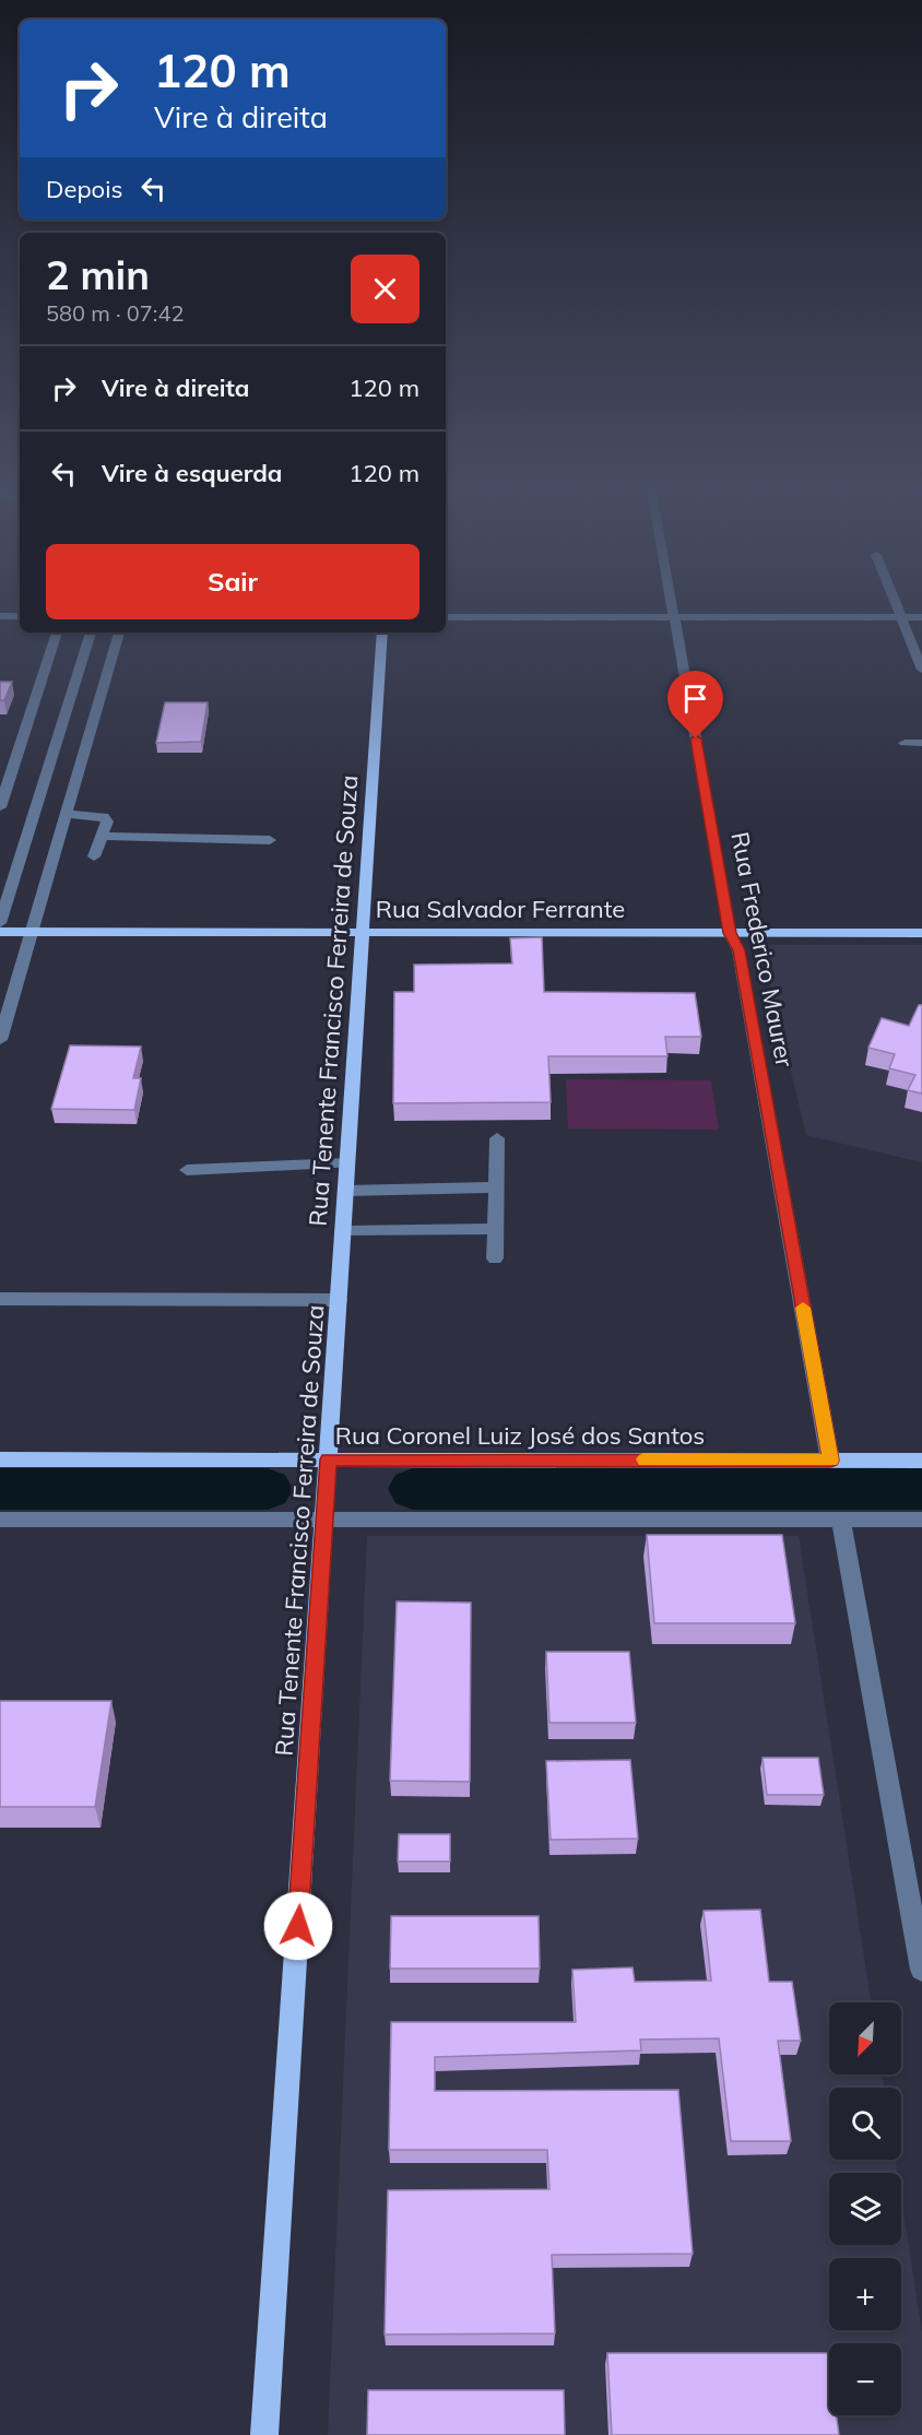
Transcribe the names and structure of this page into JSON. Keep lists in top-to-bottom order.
{
  "streets": {
    "main road": ["Rua Salvador Ferrante", "Rua Tenente Francisco Ferreira de Souza", "Rua Coronel Luiz José dos Santos"],
    "street": ["Rua Frederico Maurer"]
  },
  "crossings": [
    ["Rua Salvador Ferrante", "Rua Frederico Maurer"],
    ["Rua Salvador Ferrante", "Rua Tenente Francisco Ferreira de Souza"],
    ["Rua Frederico Maurer", "Rua Coronel Luiz José dos Santos"],
    ["Rua Tenente Francisco Ferreira de Souza", "Rua Coronel Luiz José dos Santos"]
  ],
  "north": "bottom left",
  "page": {
    "turn": ["120 m", "Vire à direita"],
    "then": "Depois",
    "heading": ["2 min", "580 m · 07:42"],
    "list": [
      {
        "name": "Vire à direita",
        "value": "120 m"
      },
      {
        "name": "Vire à esquerda",
        "value": "120 m"
      }
    ],
    "buttons": "Sair",
    "map_buttons": ["+", "−"]
  }
}
